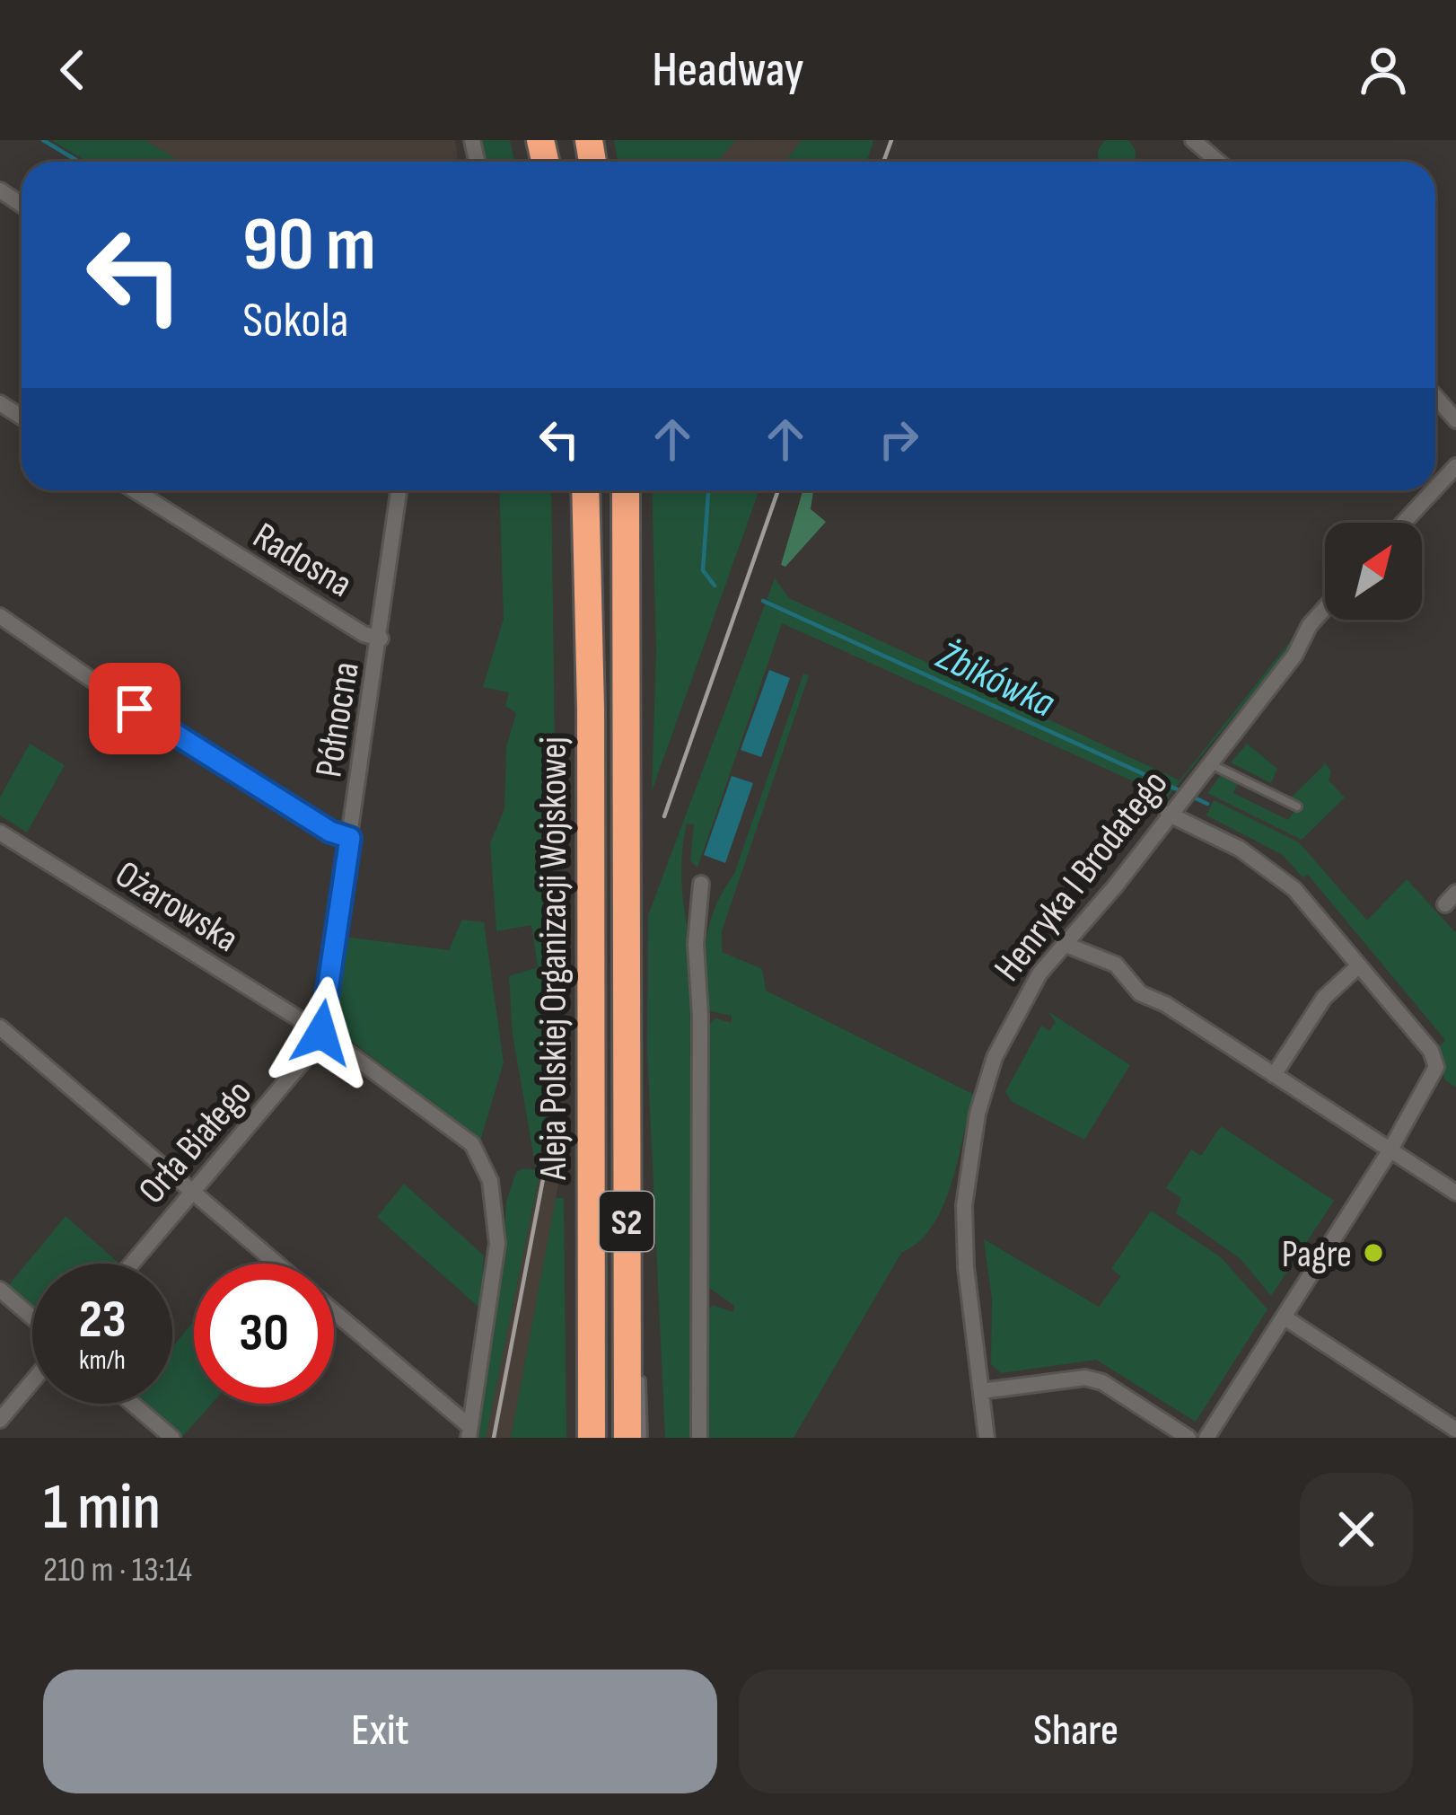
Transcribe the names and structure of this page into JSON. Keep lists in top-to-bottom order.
{
  "streets": {
    "highway": ["Aleja Polskiej Organizacji Wojskowej", "S2"],
    "street": [
      "Radosna",
      "Północna",
      "Henryka I Brodatego",
      "Ożarowska",
      "Orła Białego"
    ]
  },
  "crossings": [
    ["Radosna", "Północna"],
    ["Północna", "Ożarowska"],
    ["Północna", "Orła Białego"],
    ["Ożarowska", "Orła Białego"]
  ],
  "water": ["Żbikówka"],
  "places": ["Pagre"],
  "north": "top right",
  "page": {
    "header": "Headway",
    "turn": ["90 m", "Sokola"],
    "speed": "23 km/h",
    "limit": "30",
    "heading": ["1 min", "210 m · 13:14"],
    "buttons": ["Exit", "Share"]
  }
}
